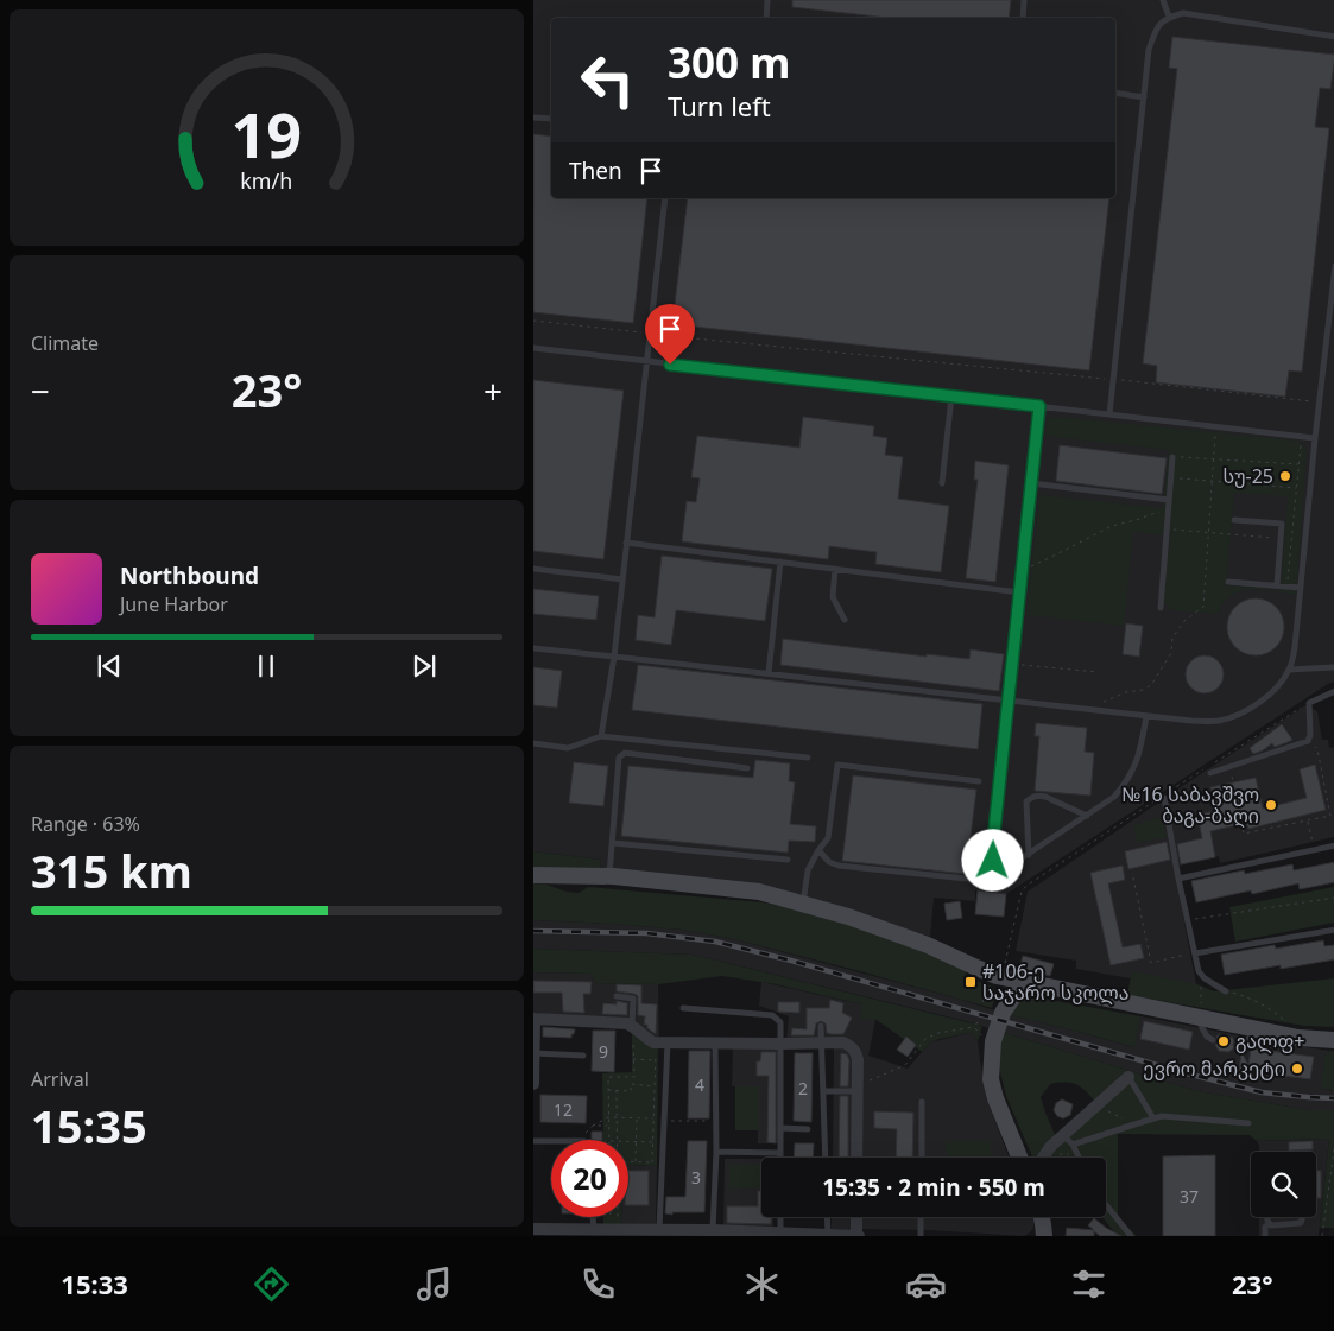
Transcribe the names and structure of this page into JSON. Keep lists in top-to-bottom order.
{
  "places": {
    "other": [
      "სუ-25",
      "№16 საბავშვო ბაგა-ბაღი",
      "გალფ+",
      "ევრო მარკეტი"
    ],
    "transit": ["#106-ე საჯარო სკოლა"]
  },
  "house_numbers": [
    "9",
    "4",
    "2",
    "12",
    "3",
    "37"
  ],
  "page": {
    "turn": ["300 m", "Turn left"],
    "then": "Then",
    "tile": [
      "Climate",
      ["Range · 63%", "315 km"],
      ["Arrival", "15:35"]
    ],
    "heat": ["−", "23°", "+"],
    "song": ["Northbound", "June Harbor"],
    "limit": "20",
    "trip": "15:35 · 2 min · 550 m",
    "tabs": ["15:33", "23°"],
    "gauge": ["19", "km/h"]
  }
}
